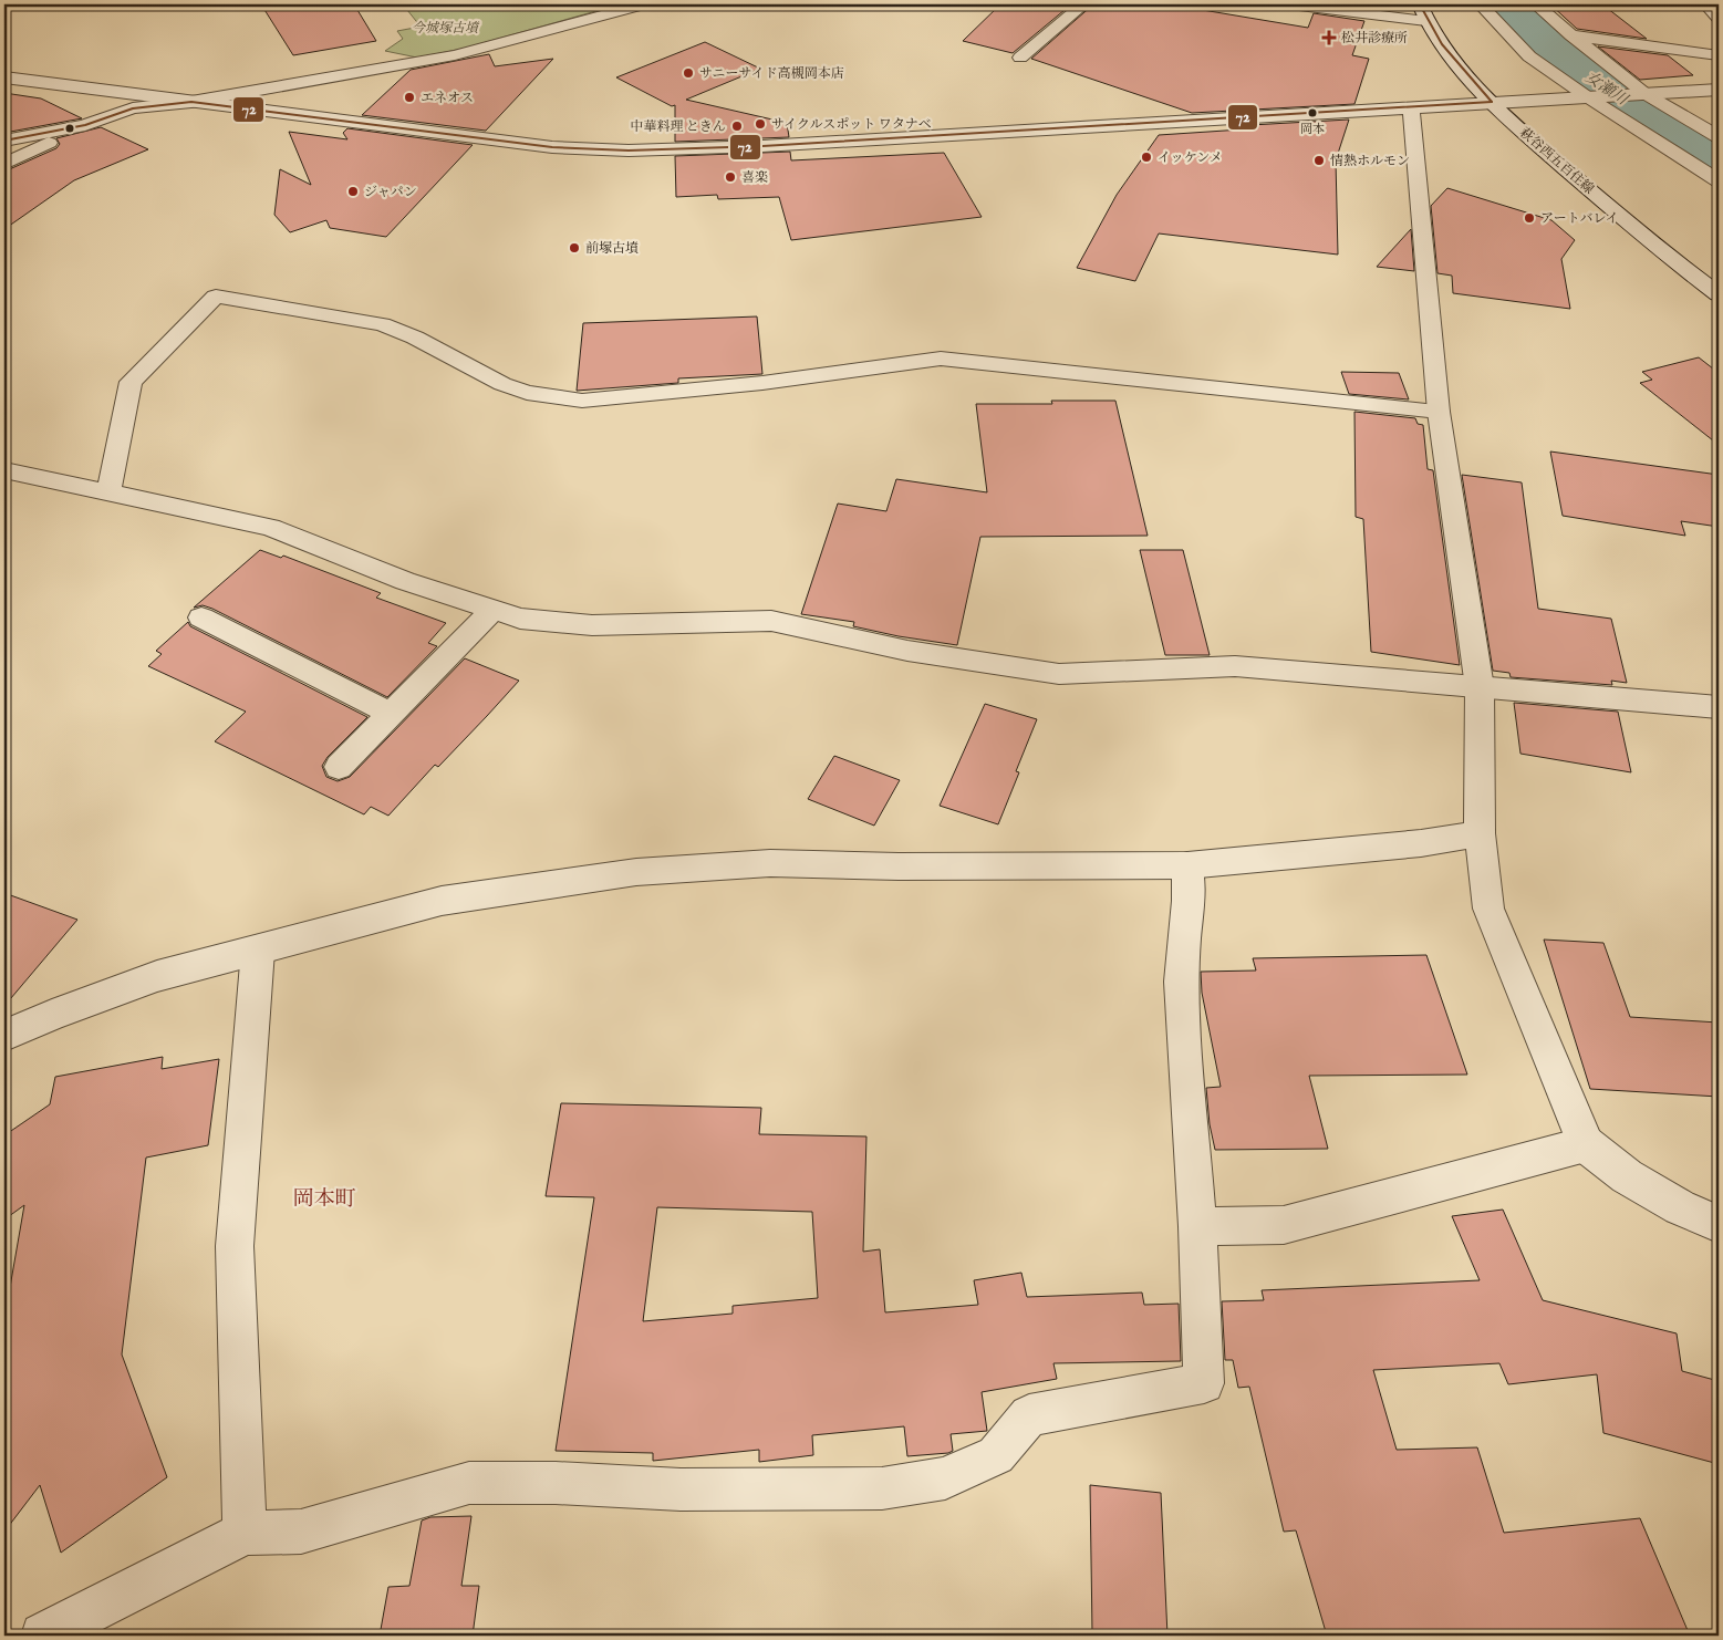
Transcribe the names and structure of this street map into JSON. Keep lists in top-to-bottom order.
{
  "streets": {
    "street": ["萩谷西五百住線"]
  },
  "districts": ["岡本町"],
  "water": ["女瀬川"],
  "parks": ["今城塚古墳"],
  "places": {
    "health": ["松井診療所"],
    "other": [
      "サニーサイド高槻岡本店",
      "エネオス",
      "岡本",
      "サイクルスポット ワタナベ",
      "中華料理 ときん",
      "イッケンメ",
      "情熱ホルモン",
      "喜楽",
      "ジャパン",
      "アートバレイ",
      "前塚古墳"
    ]
  },
  "lines": ["transit line 72"]
}
